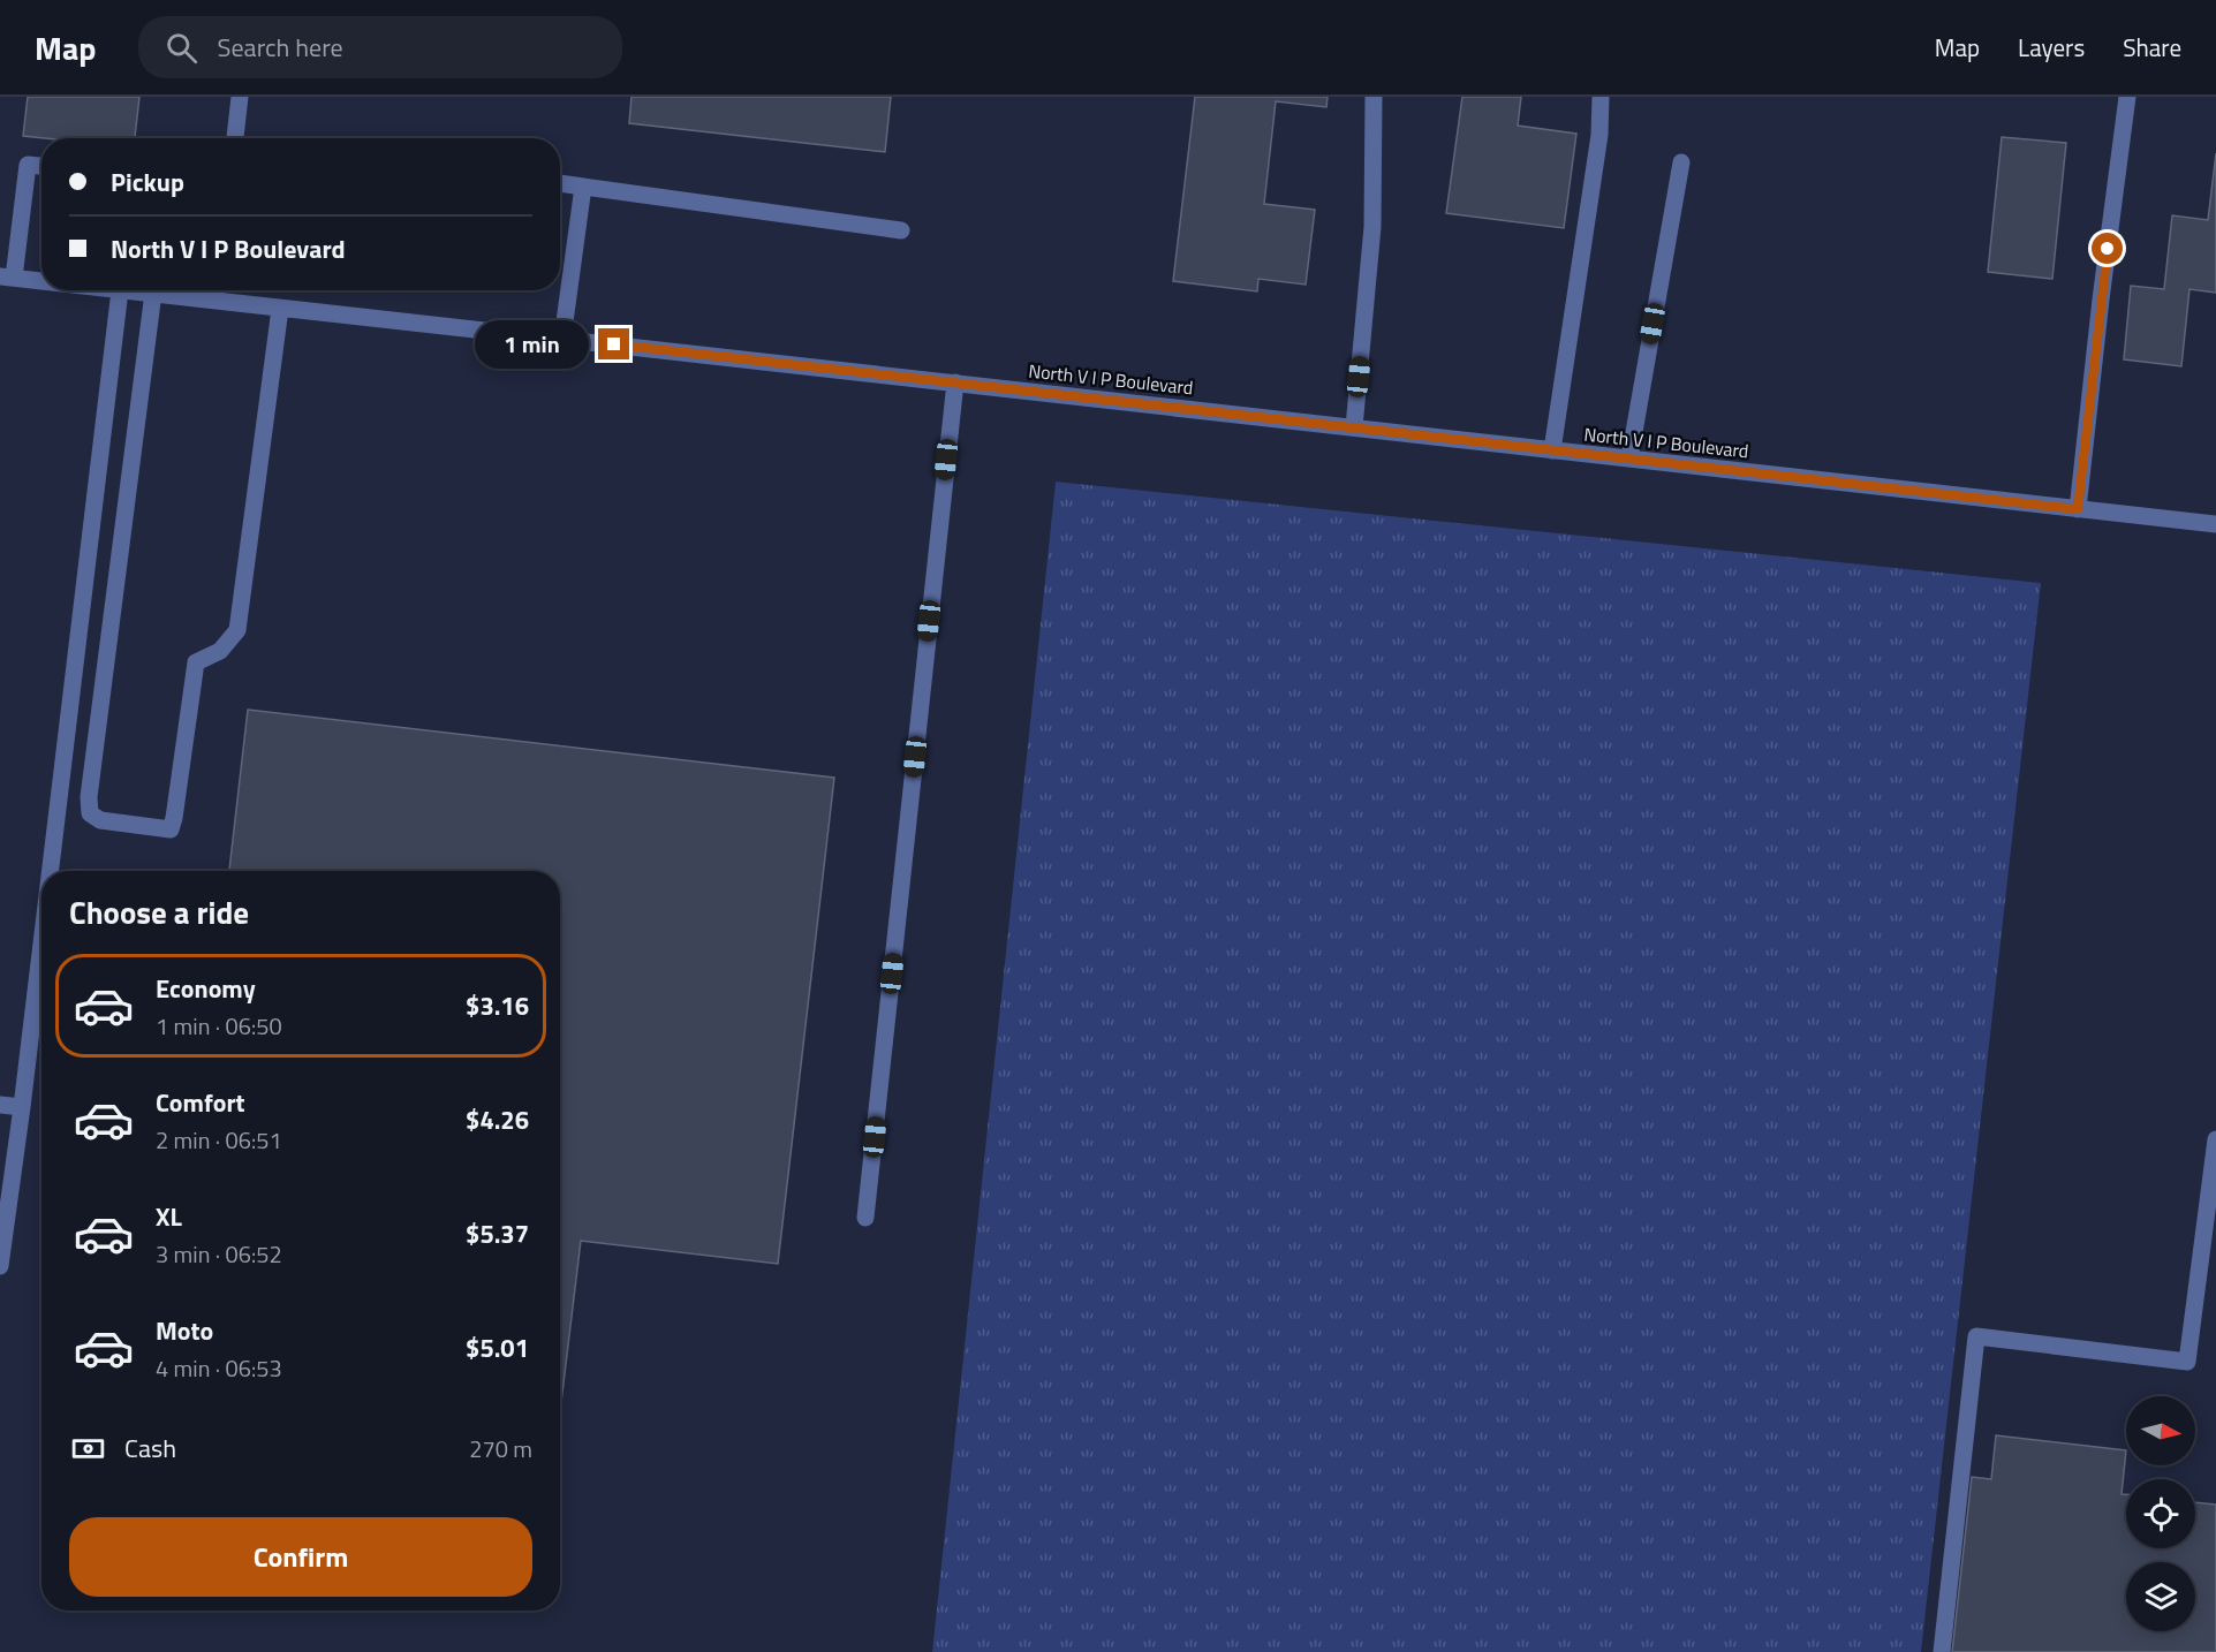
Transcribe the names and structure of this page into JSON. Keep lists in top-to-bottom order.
{
  "streets": {
    "street": ["North V I P Boulevard"]
  },
  "north": "right",
  "page": {
    "header": "Map",
    "search": "Search here",
    "nav": ["Map", "Layers", "Share"],
    "banner": ["Pickup", "North V I P Boulevard"],
    "bubble": "1 min",
    "heading": "Choose a ride",
    "list": [
      {
        "name": "Economy",
        "note": "1 min · 06:50",
        "value": "$3.16"
      },
      {
        "name": "Comfort",
        "note": "2 min · 06:51",
        "value": "$4.26"
      },
      {
        "name": "XL",
        "note": "3 min · 06:52",
        "value": "$5.37"
      },
      {
        "name": "Moto",
        "note": "4 min · 06:53",
        "value": "$5.01"
      }
    ],
    "pay": ["Cash", "270 m"],
    "buttons": "Confirm"
  }
}
